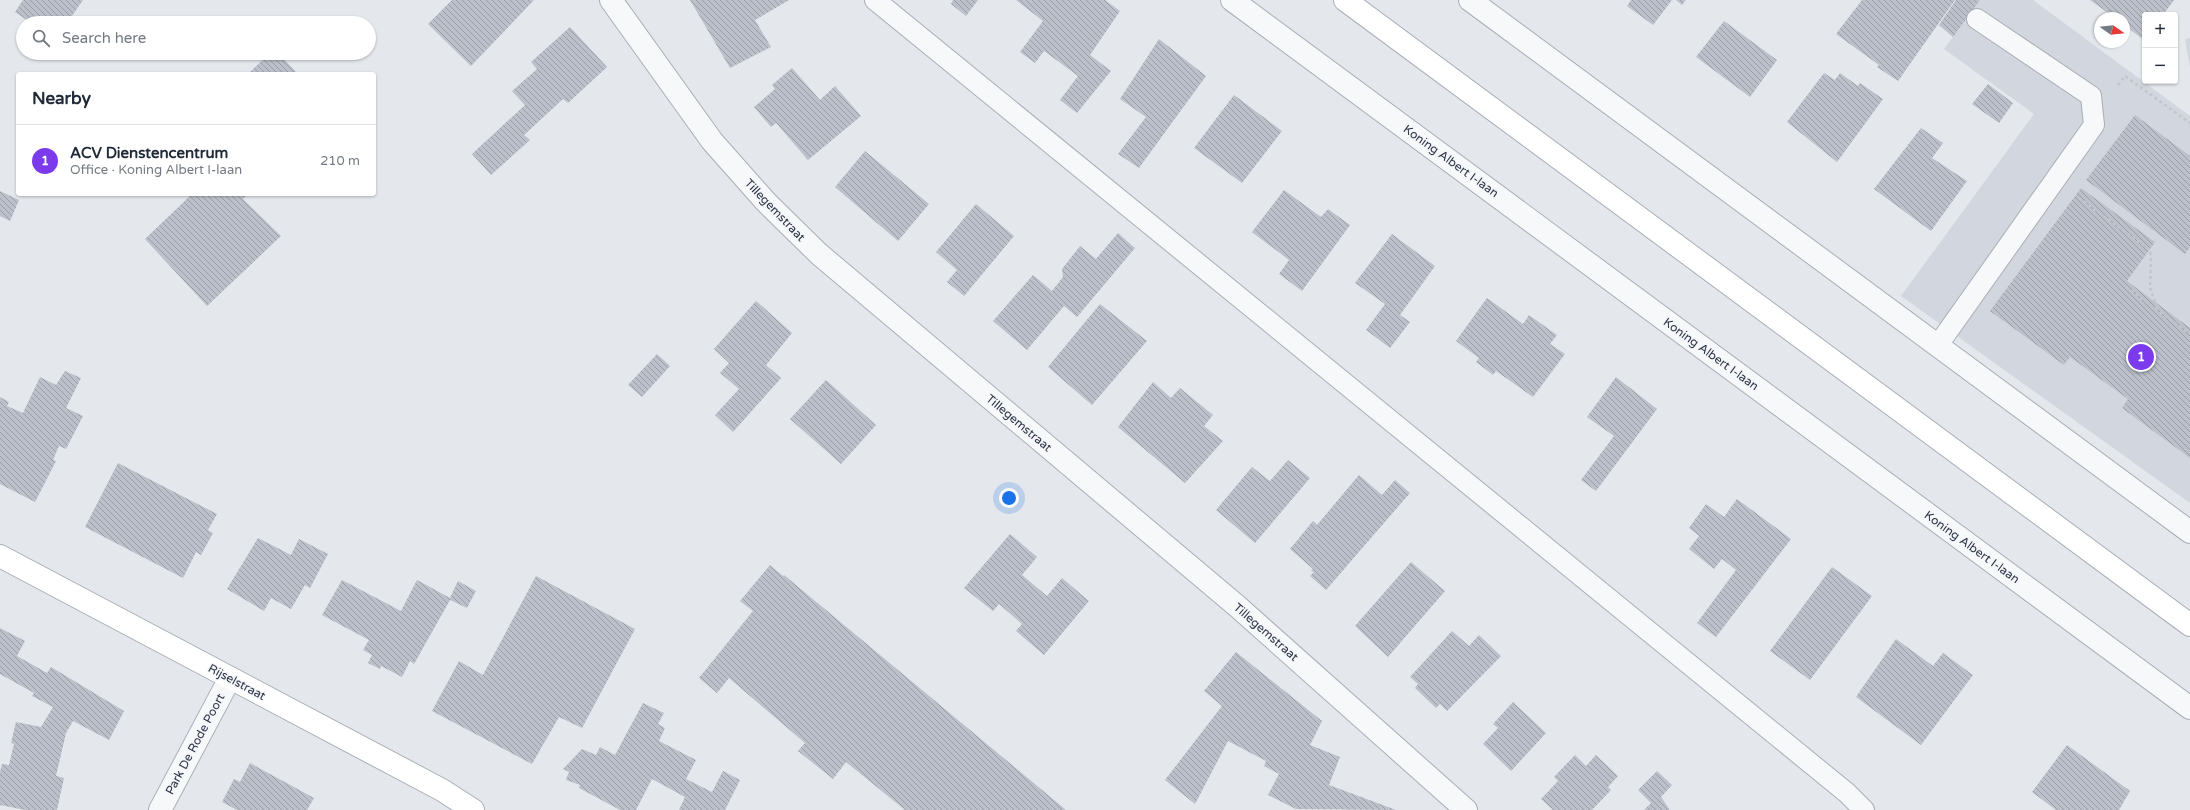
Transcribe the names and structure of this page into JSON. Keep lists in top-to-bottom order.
{
  "streets": {
    "main road": ["Rijselstraat"],
    "street": ["Koning Albert I-laan", "Tillegemstraat", "Park De Rode Poort"]
  },
  "crossings": [
    ["Rijselstraat", "Park De Rode Poort"]
  ],
  "north": "right",
  "page": {
    "map_buttons": ["+", "−"],
    "search": "Search here",
    "heading": "Nearby",
    "list": [
      {
        "mark": "1",
        "name": "ACV Dienstencentrum",
        "note": "Office · Koning Albert I-laan",
        "value": "210 m"
      }
    ],
    "pins": "1"
  }
}
